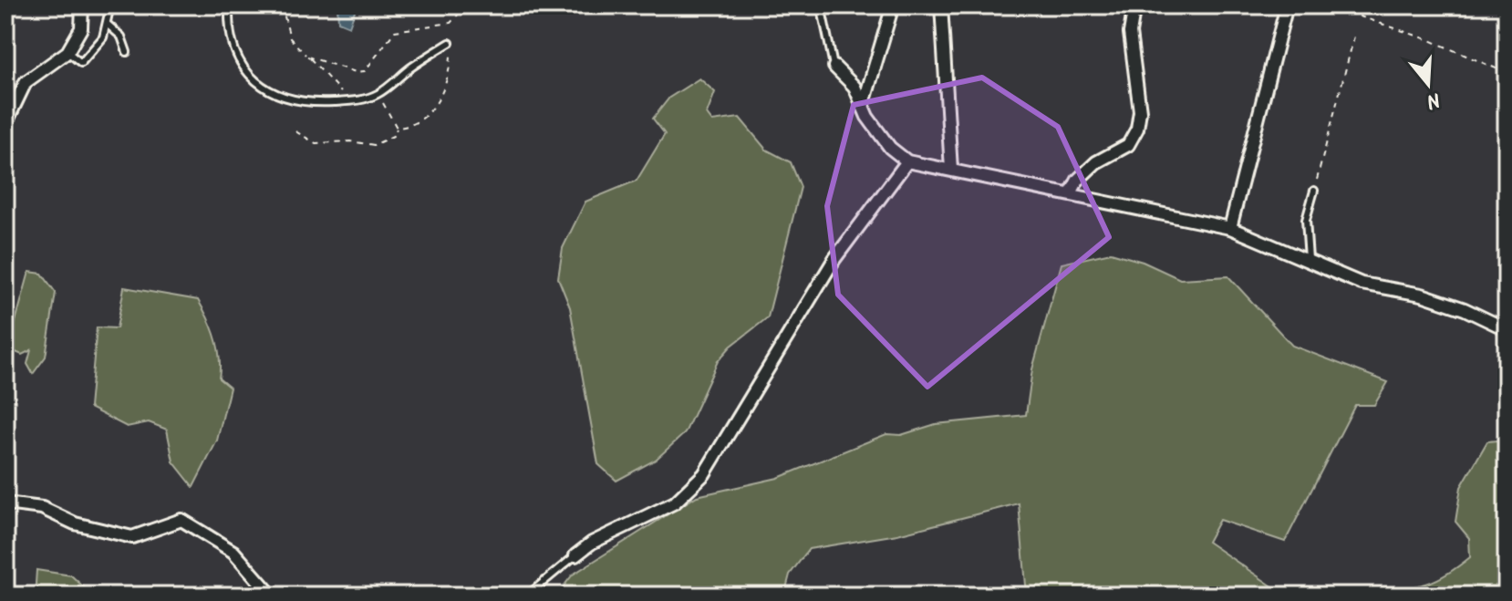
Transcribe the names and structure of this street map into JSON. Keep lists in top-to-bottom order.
{
  "north": "bottom"
}
